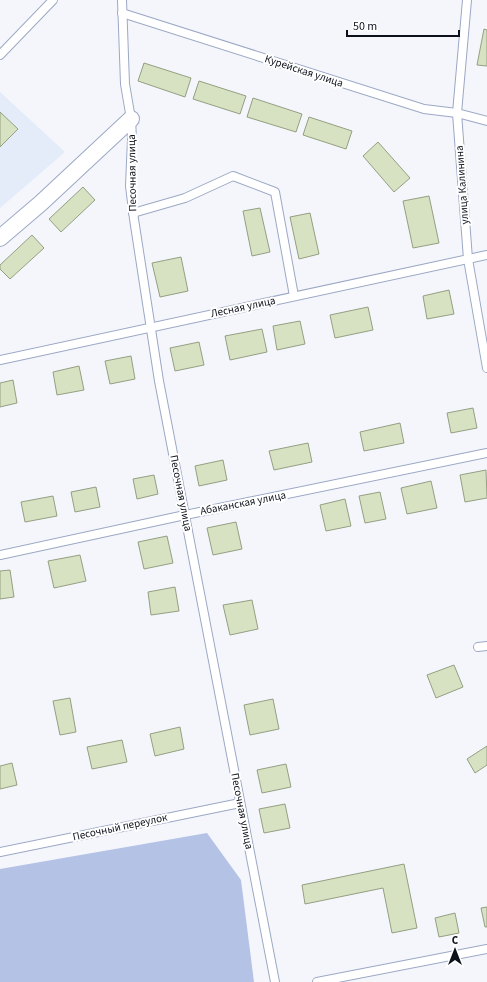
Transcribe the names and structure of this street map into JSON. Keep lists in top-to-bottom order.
{
  "streets": {
    "lane": [
      "Курейская улица",
      "Песочная улица",
      "улица Калинина",
      "Лесная улица",
      "Абаканская улица",
      "Песочный переулок"
    ]
  },
  "crossings": [
    ["Курейская улица", "Песочная улица"],
    ["Курейская улица", "улица Калинина"],
    ["Песочная улица", "Лесная улица"],
    ["Песочная улица", "Абаканская улица"],
    ["Песочная улица", "Песочный переулок"],
    ["улица Калинина", "Лесная улица"]
  ],
  "scale_bar": "50 m",
  "north": "top"
}
